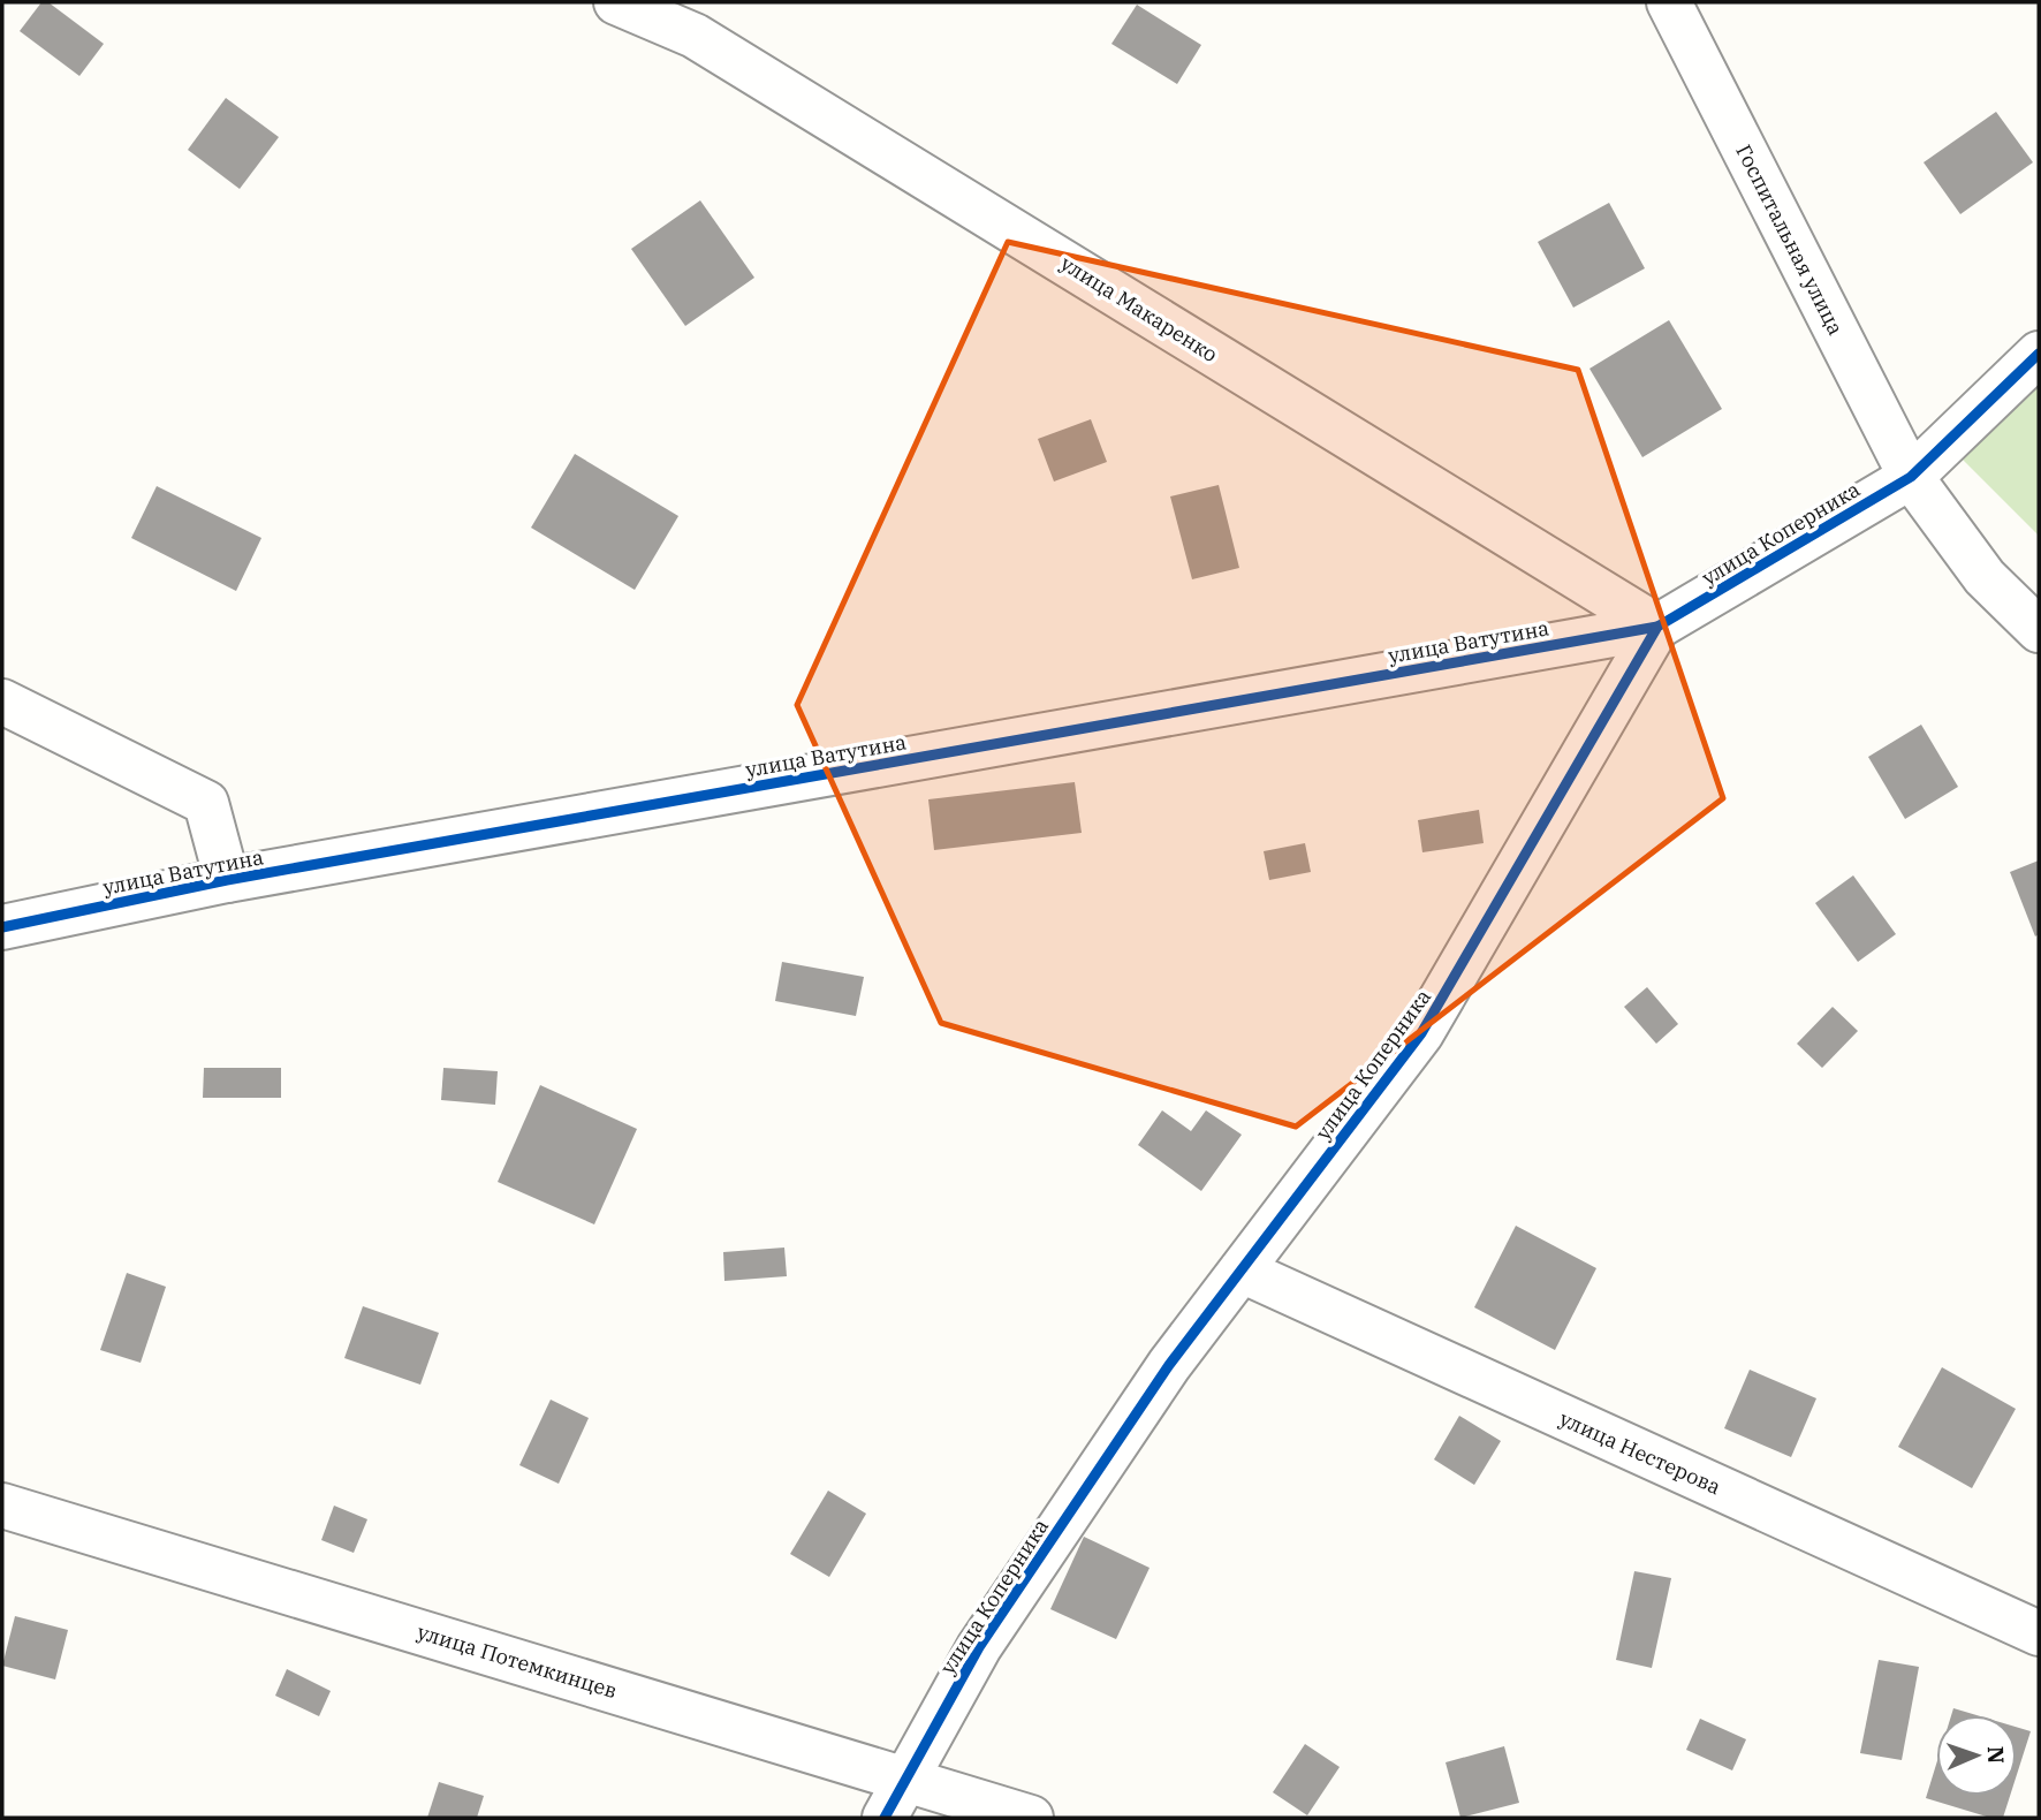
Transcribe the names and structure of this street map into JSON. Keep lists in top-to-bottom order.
{
  "streets": {
    "street": [
      "Госпитальная улица",
      "улица Макаренко",
      "улица Коперника",
      "улица Ватутина",
      "улица Нестерова",
      "улица Потемкинцев"
    ]
  },
  "crossings": [
    ["Госпитальная улица", "улица Коперника"],
    ["улица Макаренко", "улица Коперника"],
    ["улица Макаренко", "улица Ватутина"],
    ["улица Коперника", "улица Ватутина"],
    ["улица Коперника", "улица Нестерова"],
    ["улица Коперника", "улица Потемкинцев"]
  ],
  "north": "right"
}
